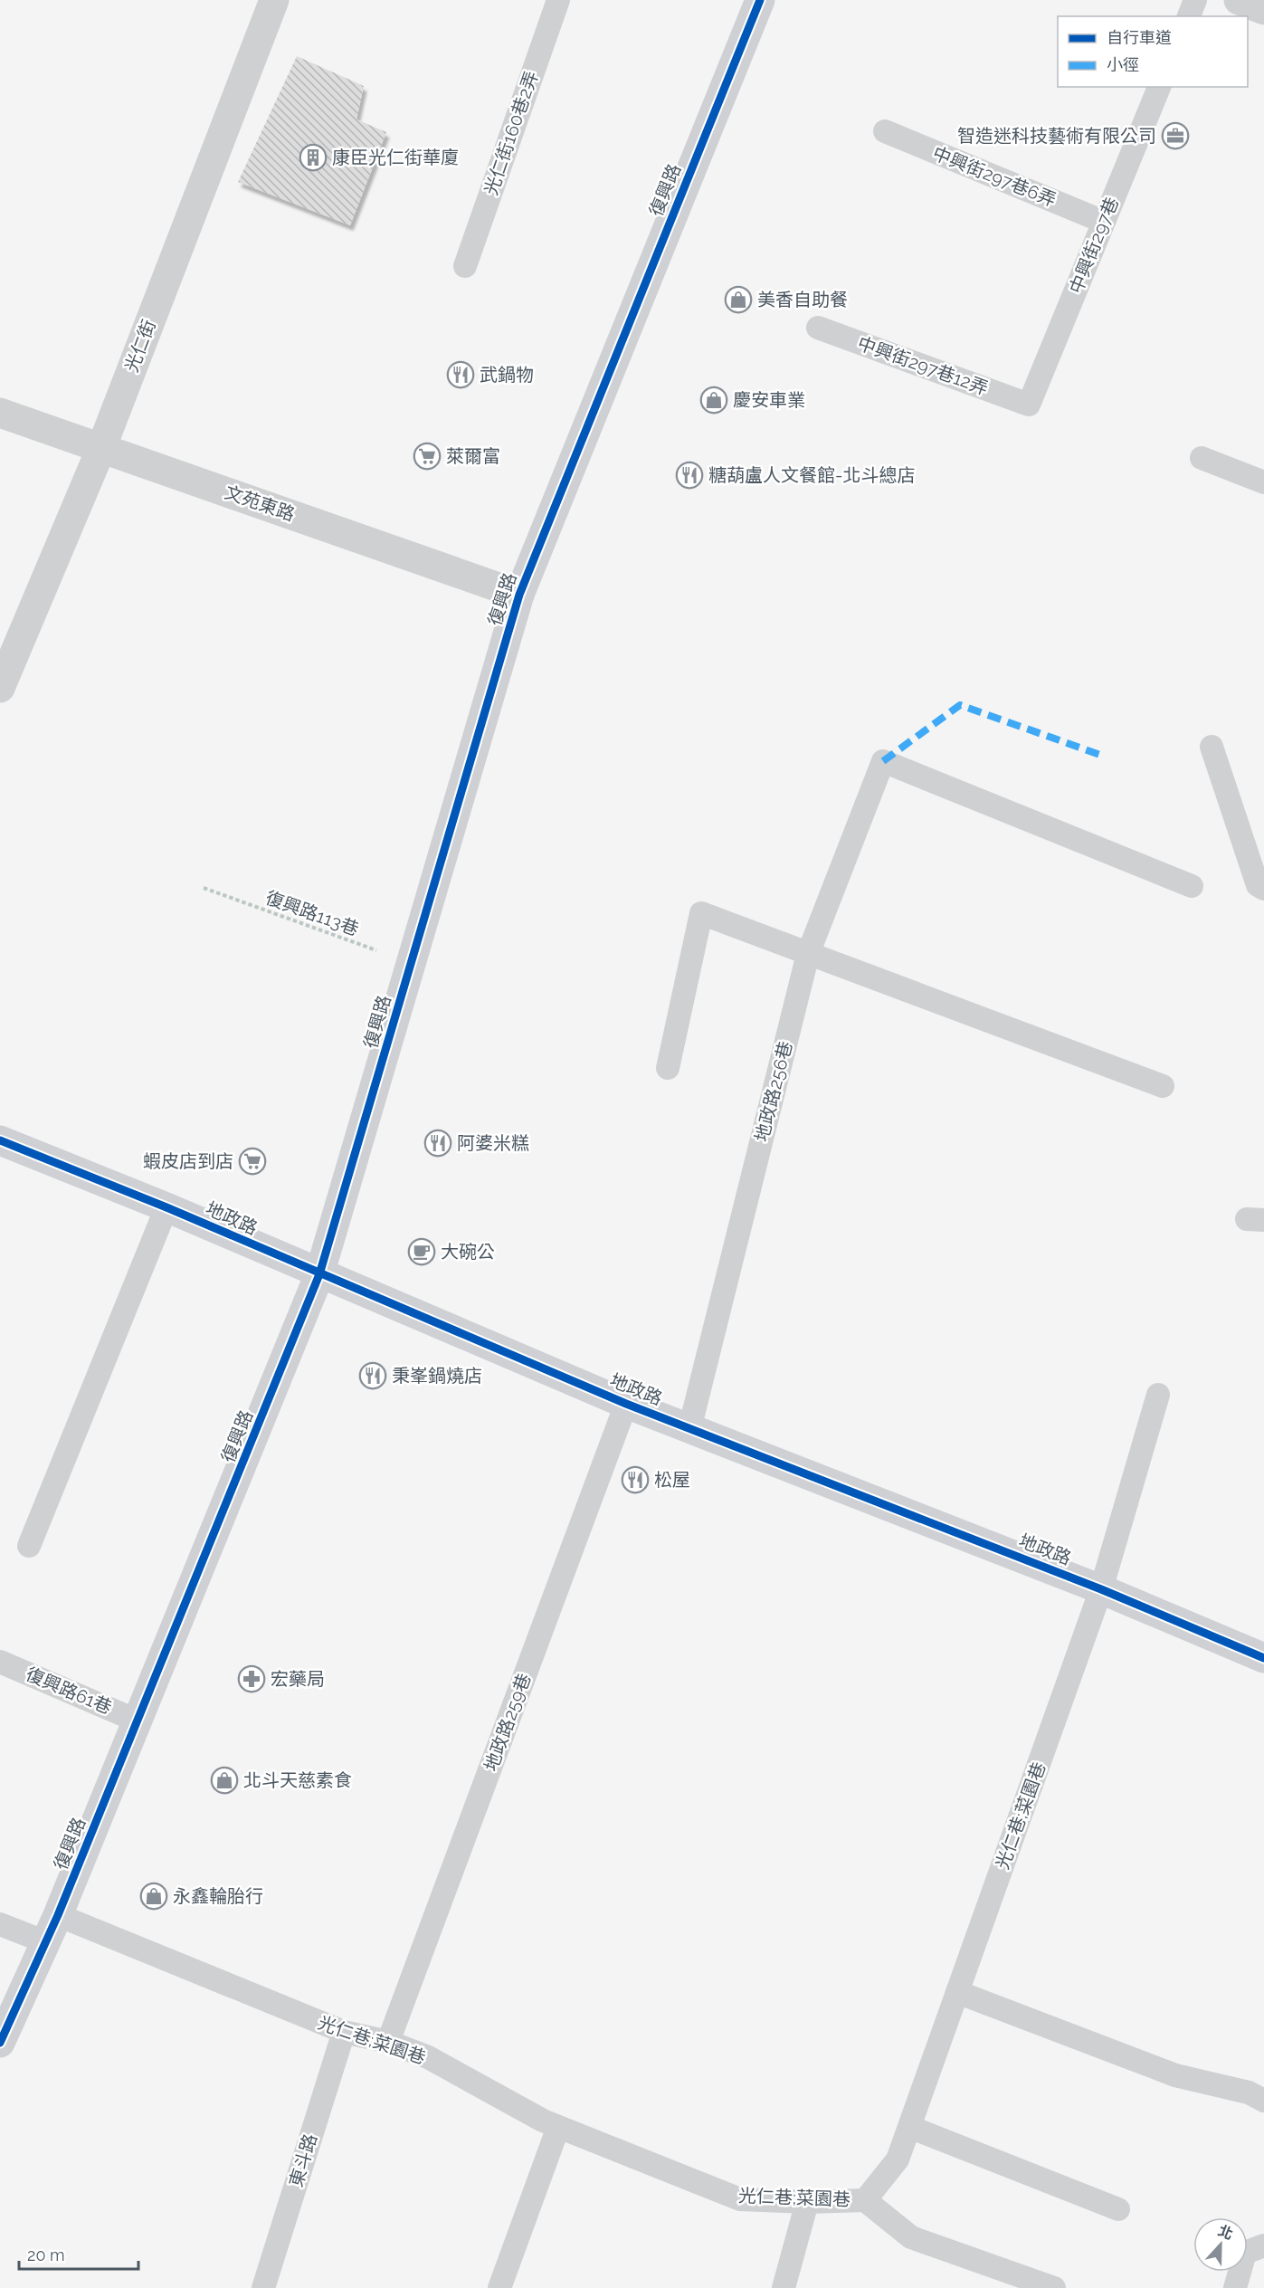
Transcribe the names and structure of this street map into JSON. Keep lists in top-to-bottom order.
{
  "streets": {
    "street": [
      "復興路",
      "光仁街",
      "文苑東路",
      "地政路"
    ],
    "lane": [
      "光仁街160巷2弄",
      "中興街297巷6弄",
      "中興街297巷",
      "中興街297巷12弄",
      "地政路256巷",
      "復興路61巷",
      "地政路259巷",
      "光仁巷;菜園巷",
      "東斗路"
    ],
    "path": ["復興路113巷"]
  },
  "crossings": [
    ["中興街297巷6弄", "中興街297巷"],
    ["復興路", "文苑東路"],
    ["復興路", "復興路113巷"],
    ["復興路", "地政路"],
    ["復興路", "復興路61巷"],
    ["復興路", "光仁巷;菜園巷"],
    ["中興街297巷", "中興街297巷12弄"],
    ["光仁街", "文苑東路"],
    ["地政路256巷", "地政路"],
    ["地政路", "地政路259巷"],
    ["地政路", "光仁巷;菜園巷"],
    ["地政路259巷", "光仁巷;菜園巷"],
    ["光仁巷;菜園巷", "東斗路"]
  ],
  "places": {
    "office": ["智造迷科技藝術有限公司"],
    "building": ["康臣光仁街華廈"],
    "shop": [
      "美香自助餐",
      "慶安車業",
      "北斗天慈素食",
      "永鑫輪胎行"
    ],
    "restaurant": [
      "武鍋物",
      "糖葫盧人文餐館-北斗總店",
      "阿婆米糕",
      "秉峯鍋燒店",
      "松屋"
    ],
    "supermarket": ["萊爾富", "蝦皮店到店"],
    "cafe": ["大碗公"],
    "pharmacy": ["宏藥局"]
  },
  "legend": ["自行車道", "小徑"],
  "scale_bar": "20 m",
  "north": "top"
}
